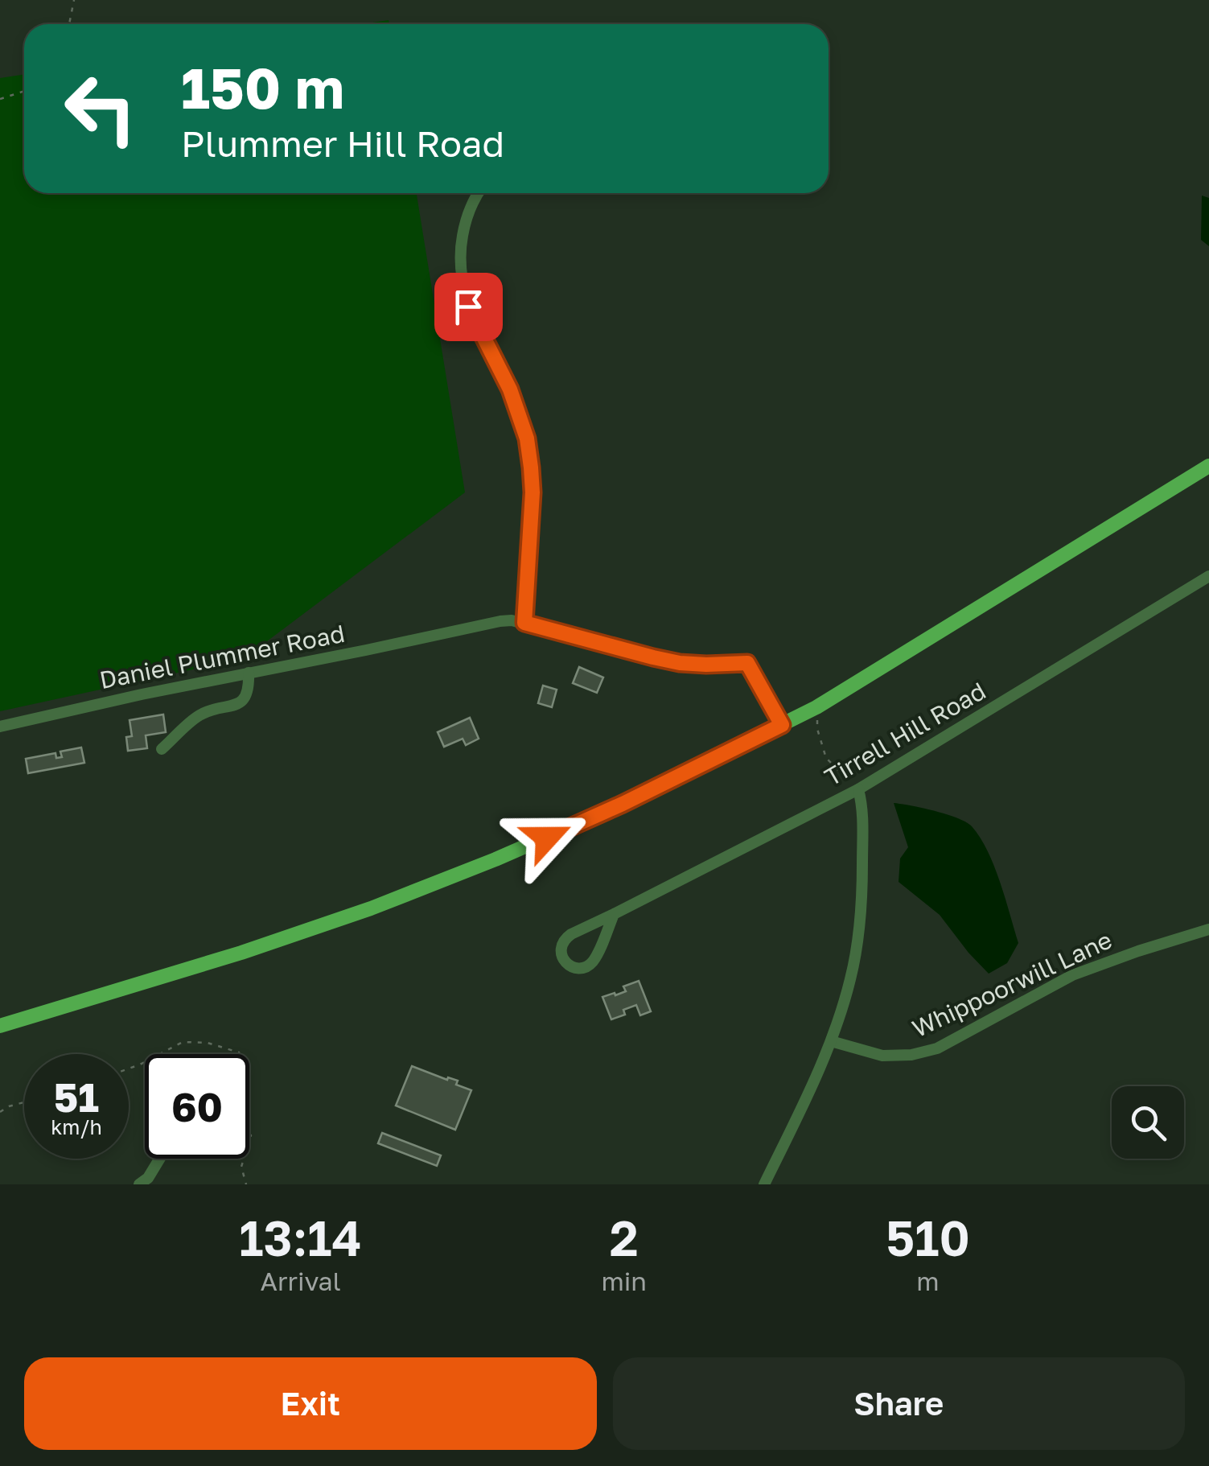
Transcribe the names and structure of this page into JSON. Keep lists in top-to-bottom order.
{
  "streets": {
    "street": ["Daniel Plummer Road", "Tirrell Hill Road", "Whippoorwill Lane"]
  },
  "page": {
    "turn": ["150 m", "Plummer Hill Road"],
    "speed": "51 km/h",
    "limit": "60",
    "eta": [
      "13:14",
      "Arrival",
      "2",
      "min",
      "510",
      "m"
    ],
    "buttons": ["Exit", "Share"]
  }
}
